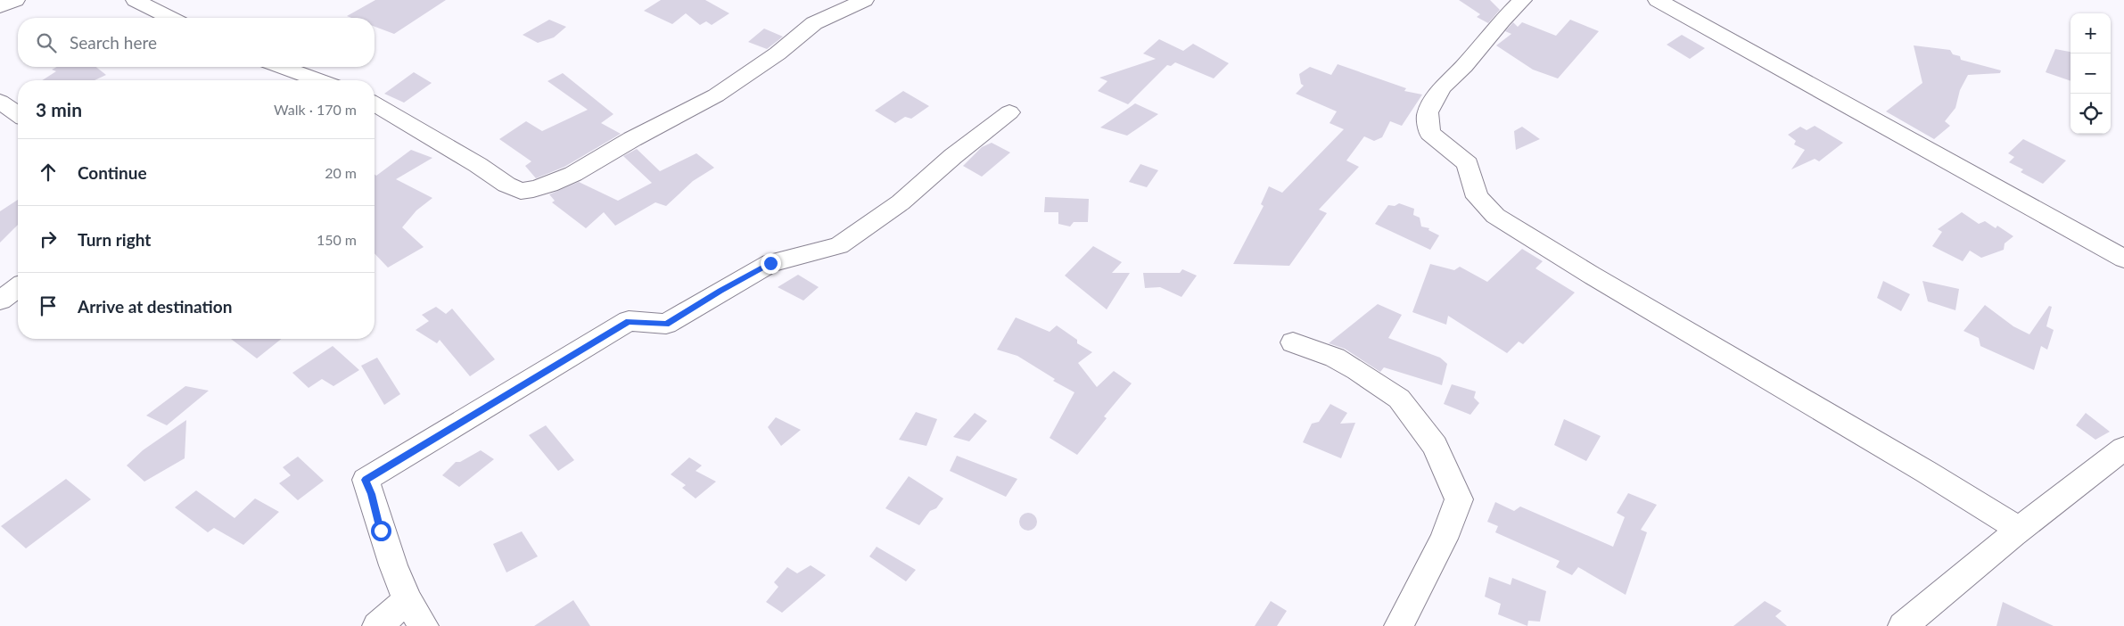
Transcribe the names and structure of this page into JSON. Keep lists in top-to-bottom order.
{
  "page": {
    "map_buttons": ["+", "−"],
    "search": "Search here",
    "heading": ["3 min", "Walk · 170 m"],
    "list": [
      ["Continue", "20 m"],
      ["Turn right", "150 m"],
      "Arrive at destination"
    ]
  }
}
